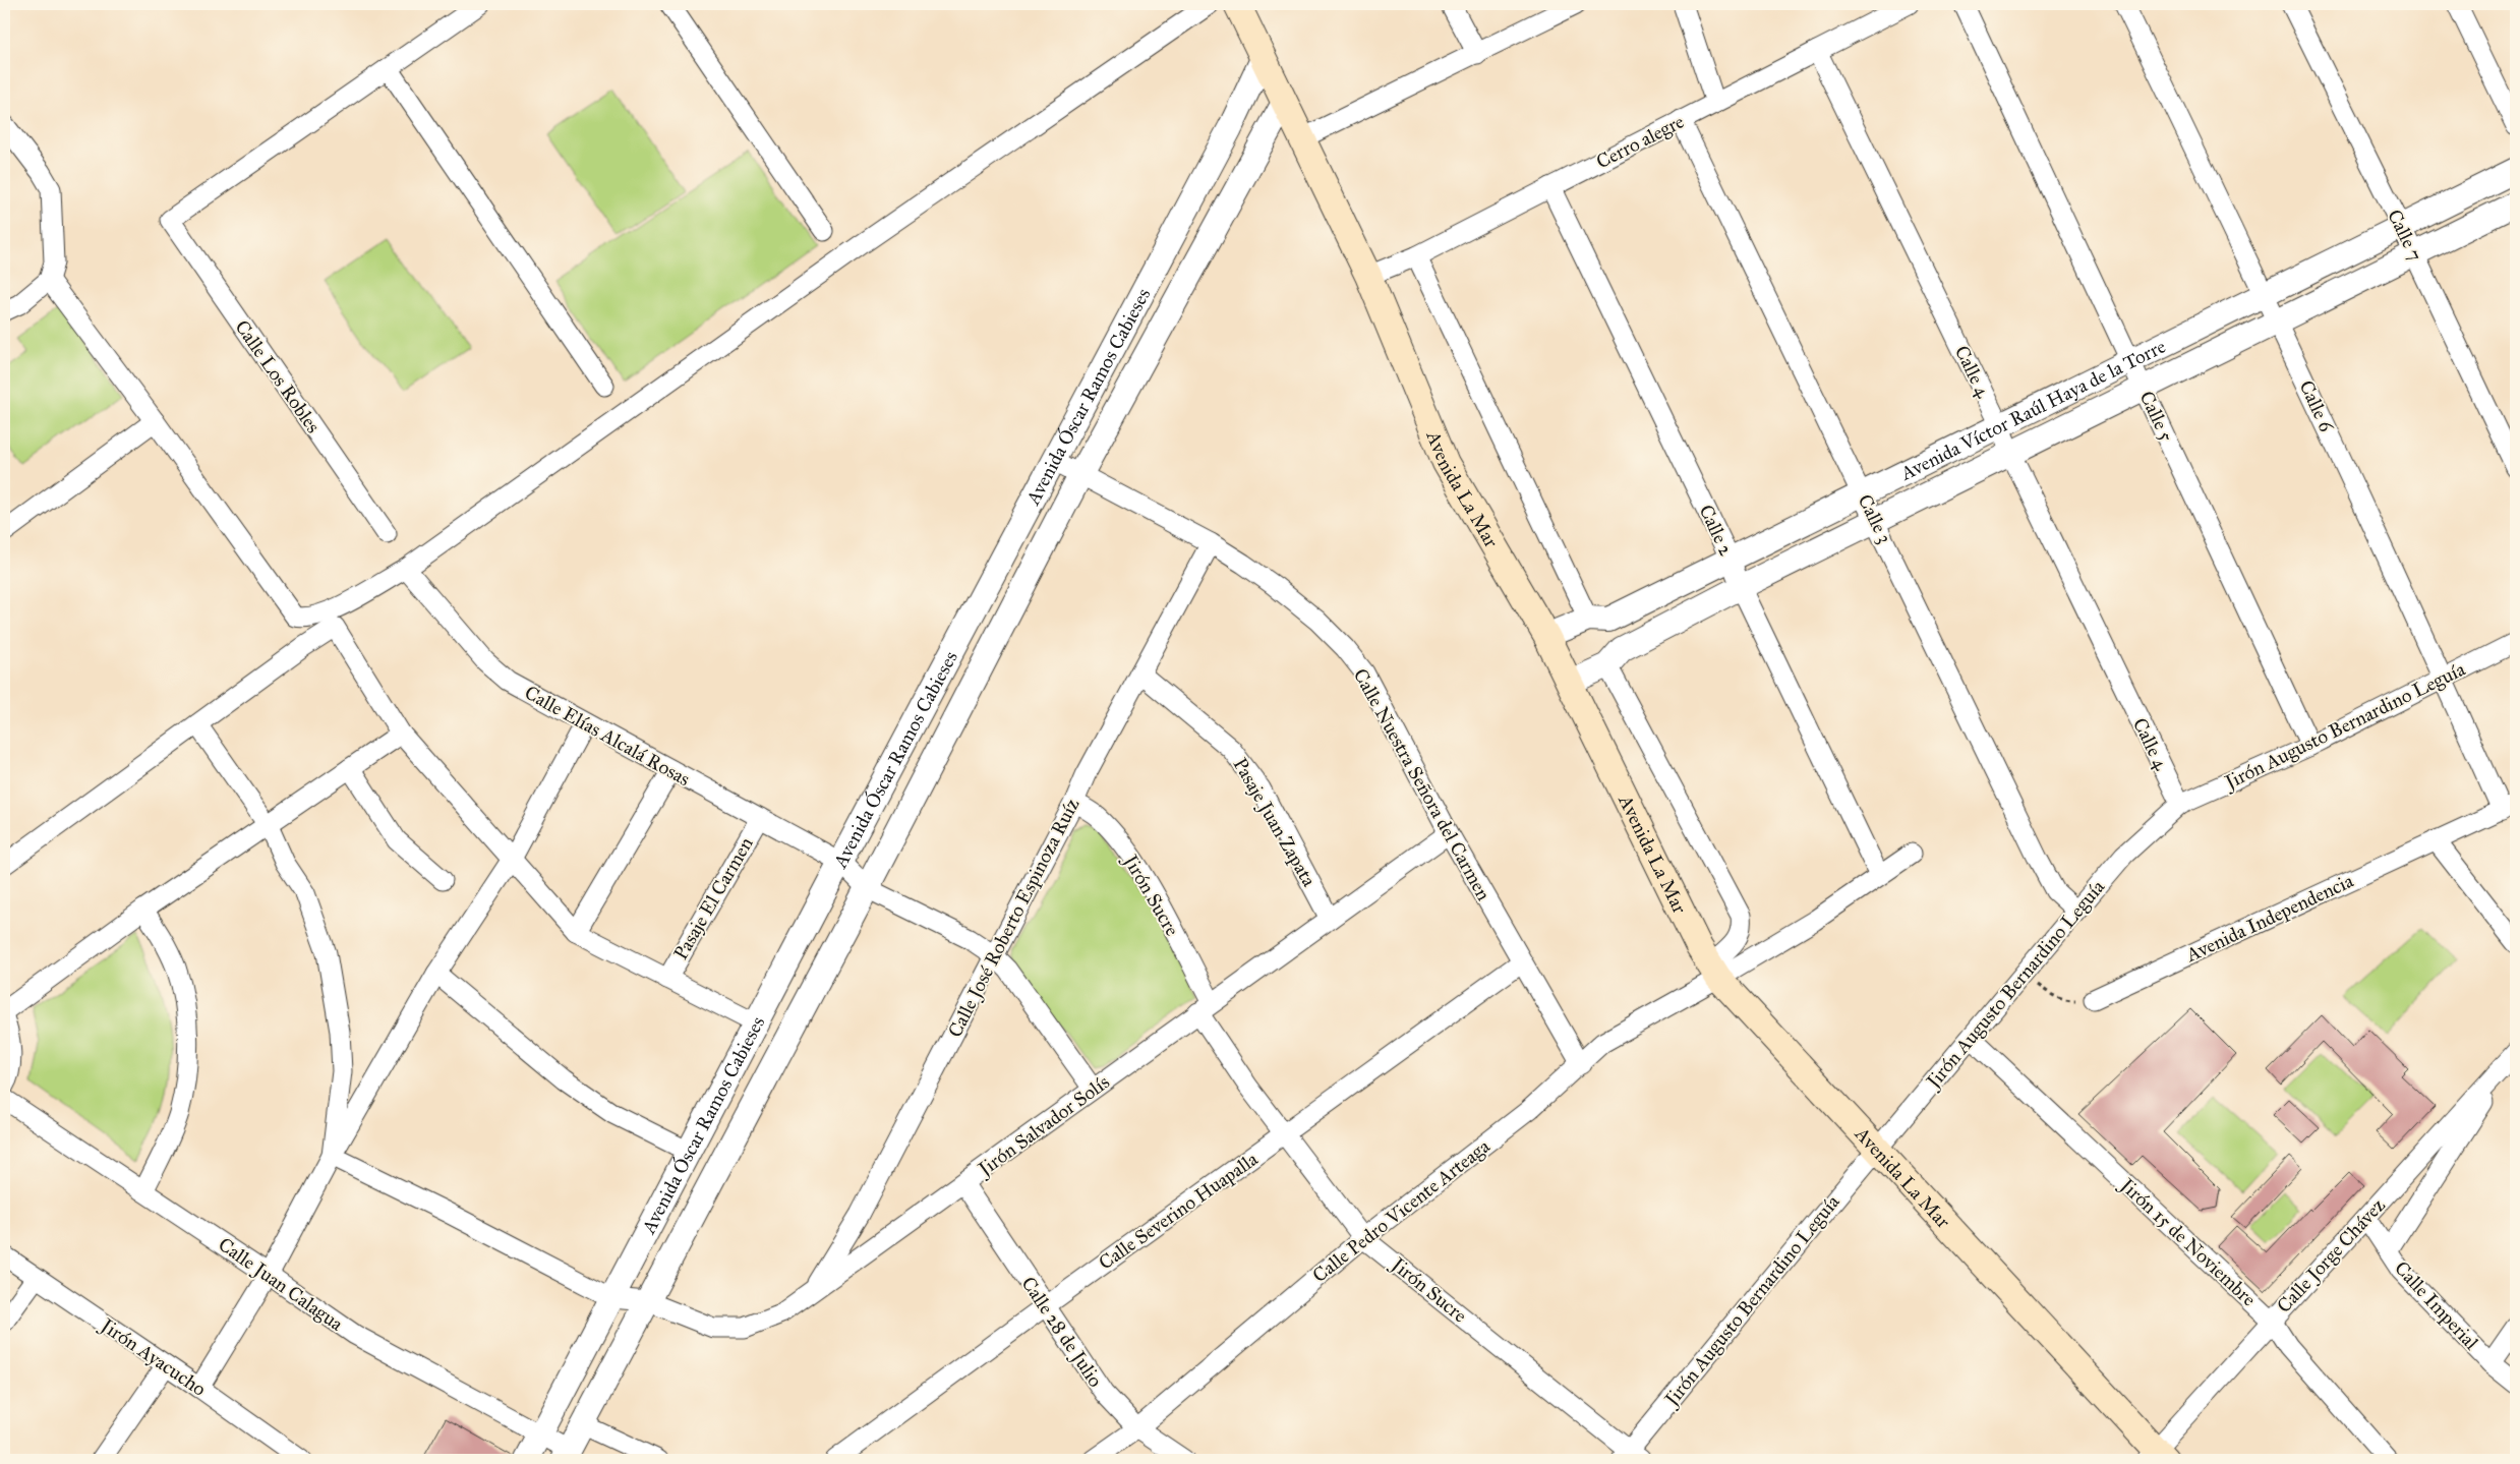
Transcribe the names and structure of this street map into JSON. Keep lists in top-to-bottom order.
{
  "streets": {
    "main road": ["Avenida La Mar"],
    "street": [
      "Cerro alegre",
      "Calle 7",
      "Calle 4",
      "Calle Los Robles",
      "Avenida Óscar Ramos Cabieses",
      "Calle 6",
      "Avenida Víctor Raúl Haya de la Torre",
      "Calle 5",
      "Calle 3",
      "Calle 2",
      "Jirón Augusto Bernardino Leguía",
      "Calle Elías Alcalá Rosas",
      "Calle Nuestra Señora del Carmen",
      "Pasaje Juan Zapata",
      "Jirón Sucre",
      "Pasaje El Carmen",
      "Calle José Roberto Espinoza Ruíz",
      "Avenida Independencia",
      "Jirón Salvador Solís",
      "Calle Severino Huapalla",
      "Calle Pedro Vicente Arteaga",
      "Jirón 15 de Noviembre",
      "Calle Jorge Chávez",
      "Calle Juan Calagua",
      "Calle Imperial",
      "Calle 28 de Julio",
      "Jirón Ayacucho"
    ]
  },
  "crossings": [
    ["Cerro alegre", "Calle 4"],
    ["Cerro alegre", "Avenida La Mar"],
    ["Cerro alegre", "Calle 3"],
    ["Cerro alegre", "Calle 2"],
    ["Calle 7", "Avenida Víctor Raúl Haya de la Torre"],
    ["Calle 4", "Avenida Víctor Raúl Haya de la Torre"],
    ["Calle 4", "Jirón Augusto Bernardino Leguía"],
    ["Avenida Óscar Ramos Cabieses", "Avenida La Mar"],
    ["Avenida Óscar Ramos Cabieses", "Calle Elías Alcalá Rosas"],
    ["Avenida Óscar Ramos Cabieses", "Calle Nuestra Señora del Carmen"],
    ["Avenida Óscar Ramos Cabieses", "Jirón Salvador Solís"],
    ["Avenida Óscar Ramos Cabieses", "Calle Juan Calagua"],
    ["Calle 6", "Avenida Víctor Raúl Haya de la Torre"],
    ["Calle 6", "Jirón Augusto Bernardino Leguía"],
    ["Calle 6", "Avenida Independencia"],
    ["Avenida Víctor Raúl Haya de la Torre", "Calle 5"],
    ["Avenida Víctor Raúl Haya de la Torre", "Avenida La Mar"],
    ["Avenida Víctor Raúl Haya de la Torre", "Calle 3"],
    ["Avenida Víctor Raúl Haya de la Torre", "Calle 2"],
    ["Calle 5", "Jirón Augusto Bernardino Leguía"],
    ["Avenida La Mar", "Jirón Augusto Bernardino Leguía"],
    ["Avenida La Mar", "Calle Pedro Vicente Arteaga"],
    ["Avenida La Mar", "Calle Jorge Chávez"],
    ["Calle 3", "Jirón Augusto Bernardino Leguía"],
    ["Jirón Augusto Bernardino Leguía", "Jirón Sucre"],
    ["Jirón Augusto Bernardino Leguía", "Jirón 15 de Noviembre"],
    ["Calle Elías Alcalá Rosas", "Pasaje El Carmen"],
    ["Calle Elías Alcalá Rosas", "Calle José Roberto Espinoza Ruíz"],
    ["Calle Elías Alcalá Rosas", "Jirón Salvador Solís"],
    ["Calle Nuestra Señora del Carmen", "Calle José Roberto Espinoza Ruíz"],
    ["Calle Nuestra Señora del Carmen", "Jirón Salvador Solís"],
    ["Calle Nuestra Señora del Carmen", "Calle Severino Huapalla"],
    ["Calle Nuestra Señora del Carmen", "Calle Pedro Vicente Arteaga"],
    ["Pasaje Juan Zapata", "Calle José Roberto Espinoza Ruíz"],
    ["Pasaje Juan Zapata", "Jirón Salvador Solís"],
    ["Jirón Sucre", "Calle José Roberto Espinoza Ruíz"],
    ["Jirón Sucre", "Jirón Salvador Solís"],
    ["Jirón Sucre", "Calle Severino Huapalla"],
    ["Jirón Sucre", "Calle Pedro Vicente Arteaga"],
    ["Calle José Roberto Espinoza Ruíz", "Jirón Salvador Solís"],
    ["Jirón Salvador Solís", "Calle 28 de Julio"],
    ["Calle Severino Huapalla", "Calle 28 de Julio"],
    ["Calle Pedro Vicente Arteaga", "Calle 28 de Julio"],
    ["Jirón 15 de Noviembre", "Calle Jorge Chávez"],
    ["Calle Jorge Chávez", "Calle Imperial"]
  ]
}
